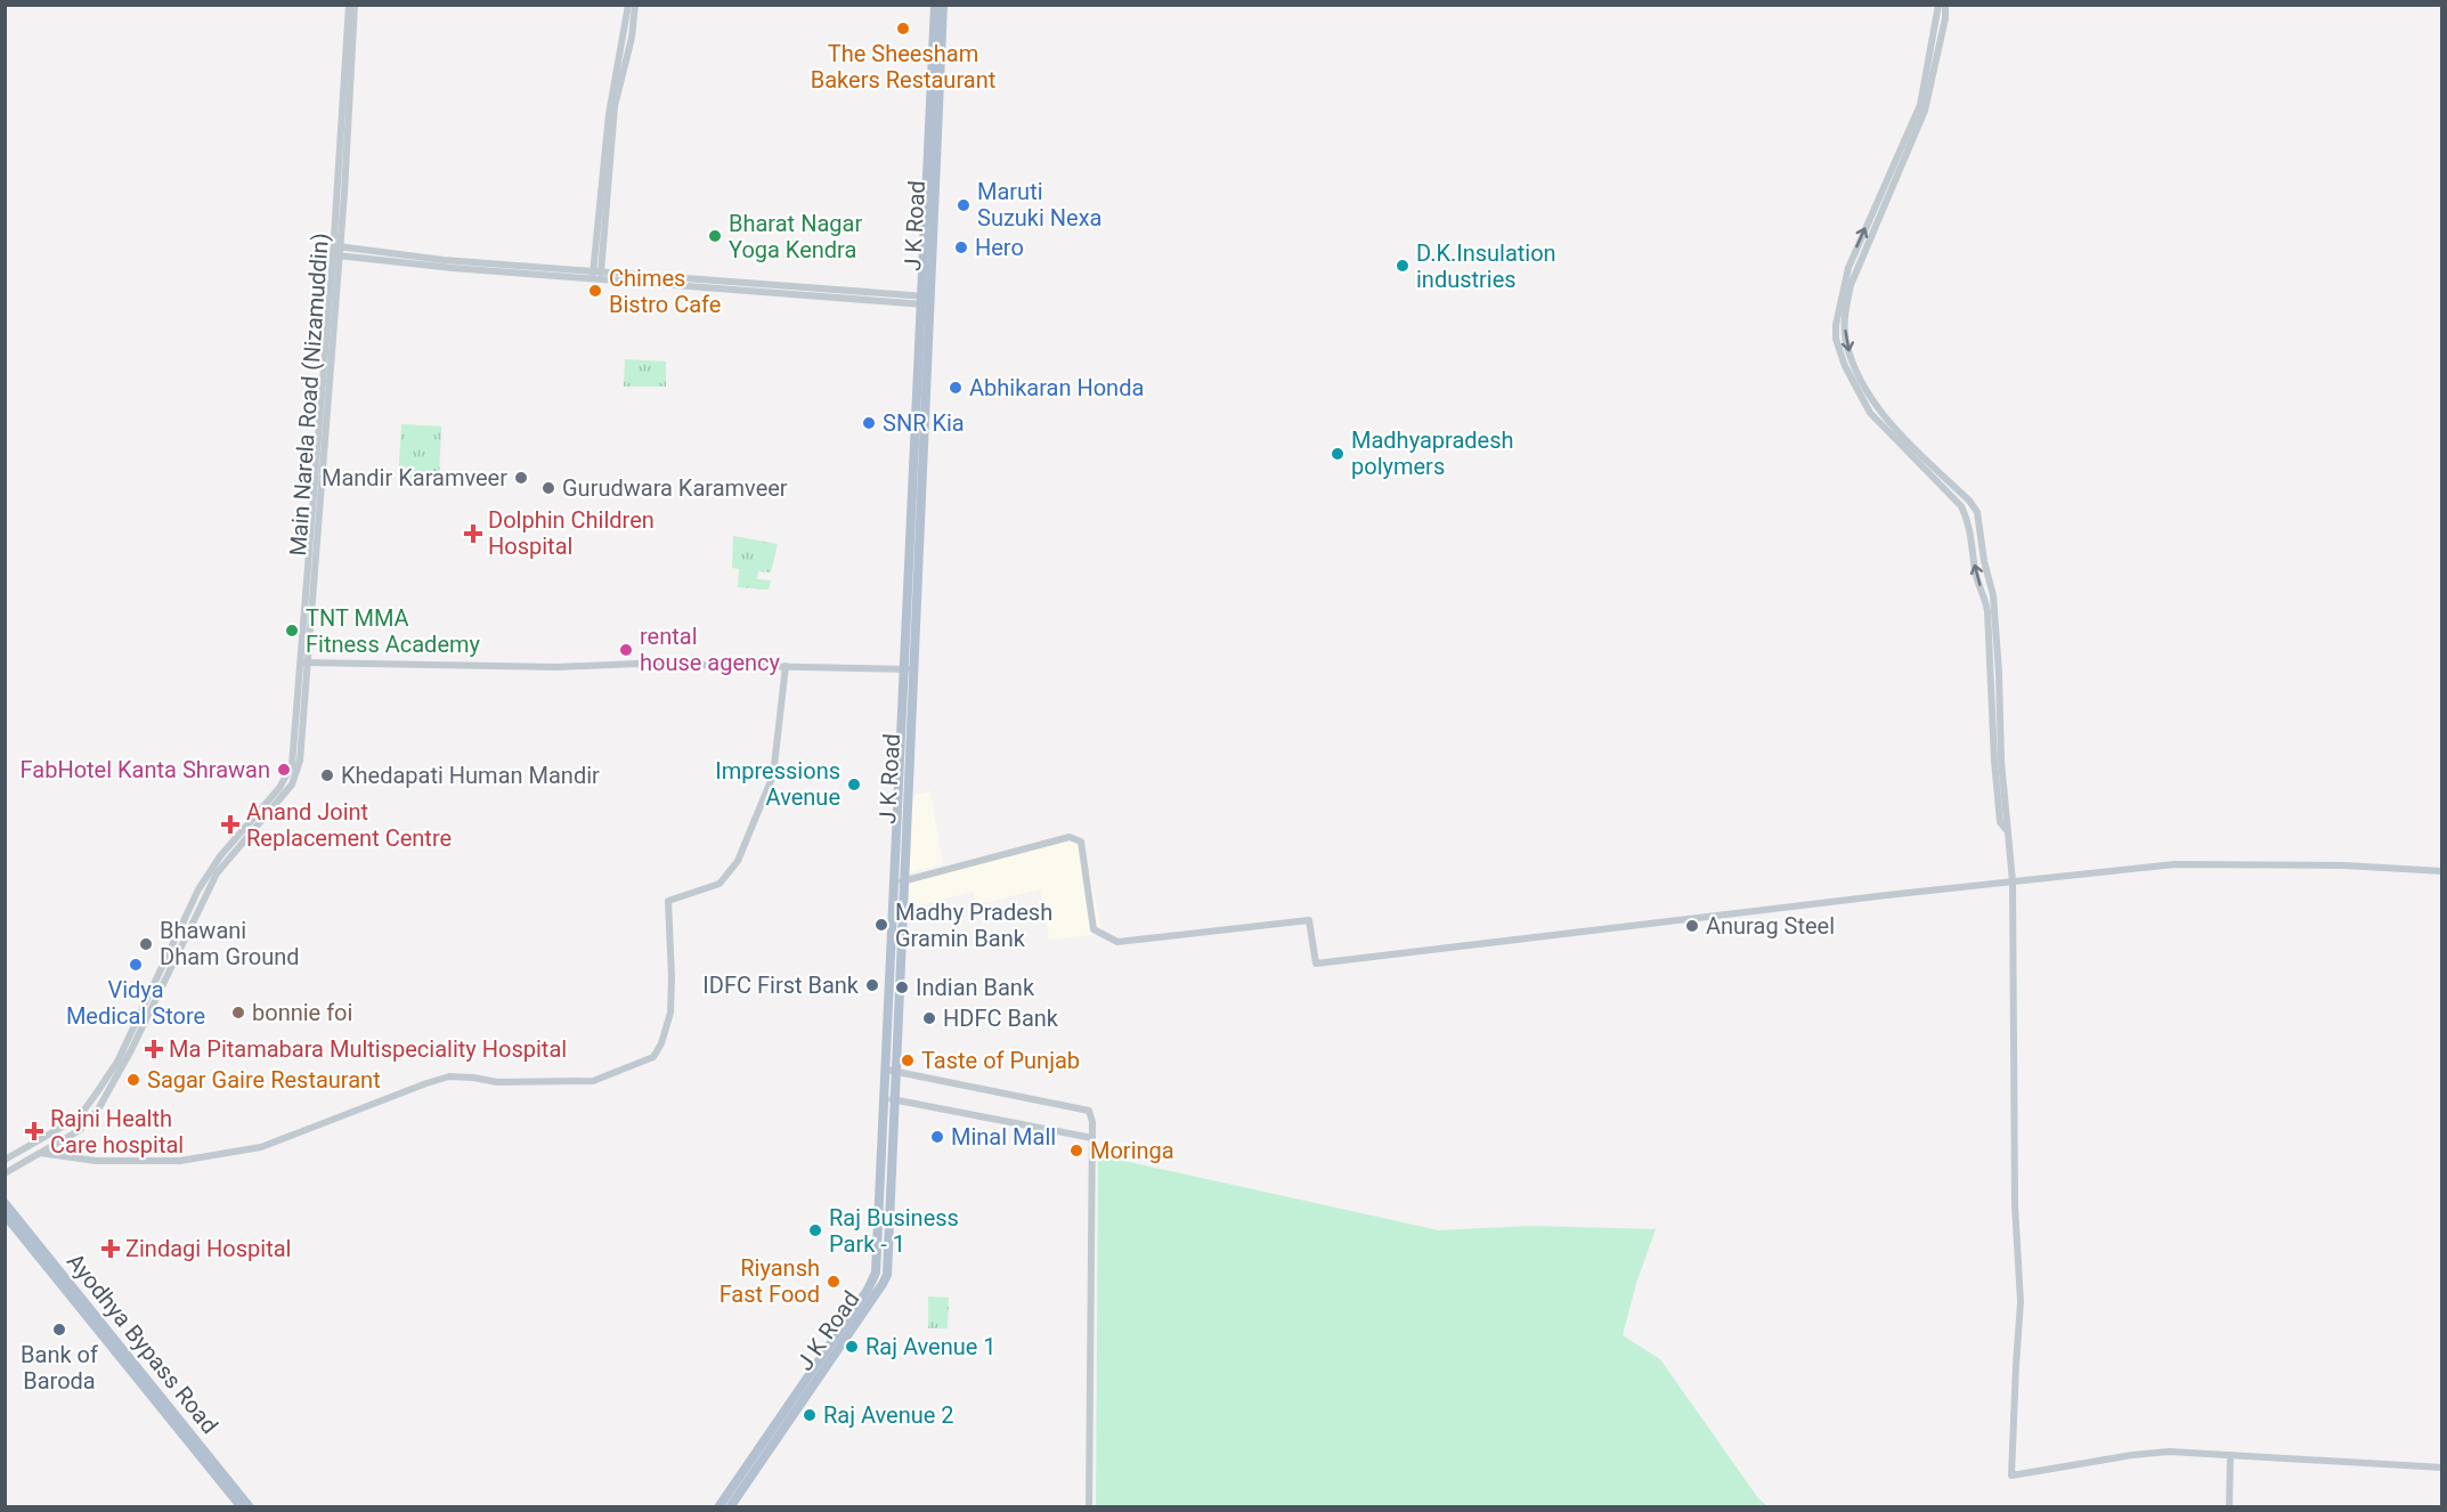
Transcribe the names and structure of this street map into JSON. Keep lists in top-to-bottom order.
{
  "streets": {
    "main road": ["J K Road", "Ayodhya Bypass Road"],
    "street": ["Main Narela Road (Nizamuddin)"]
  },
  "places": {
    "other": [
      "The Sheesham Bakers Restaurant",
      "Maruti Suzuki Nexa",
      "Bharat Nagar Yoga Kendra",
      "Hero",
      "D.K.Insulation industries",
      "Chimes Bistro Cafe",
      "Abhikaran Honda",
      "SNR Kia",
      "Madhyapradesh polymers",
      "Mandir Karamveer",
      "Gurudwara Karamveer",
      "TNT MMA Fitness Academy",
      "rental house agency",
      "FabHotel Kanta Shrawan",
      "Khedapati Human Mandir",
      "Impressions Avenue",
      "Madhy Pradesh Gramin Bank",
      "Anurag Steel",
      "Bhawani Dham Ground",
      "Vidya Medical Store",
      "IDFC First Bank",
      "Indian Bank",
      "bonnie foi",
      "HDFC Bank",
      "Taste of Punjab",
      "Sagar Gaire Restaurant",
      "Minal Mall",
      "Moringa",
      "Raj Business Park - 1",
      "Riyansh Fast Food",
      "Bank of Baroda",
      "Raj Avenue 1",
      "Raj Avenue 2"
    ],
    "health": [
      "Dolphin Children Hospital",
      "Anand Joint Replacement Centre",
      "Ma Pitamabara Multispeciality Hospital",
      "Rajni Health Care hospital",
      "Zindagi Hospital"
    ]
  }
}
